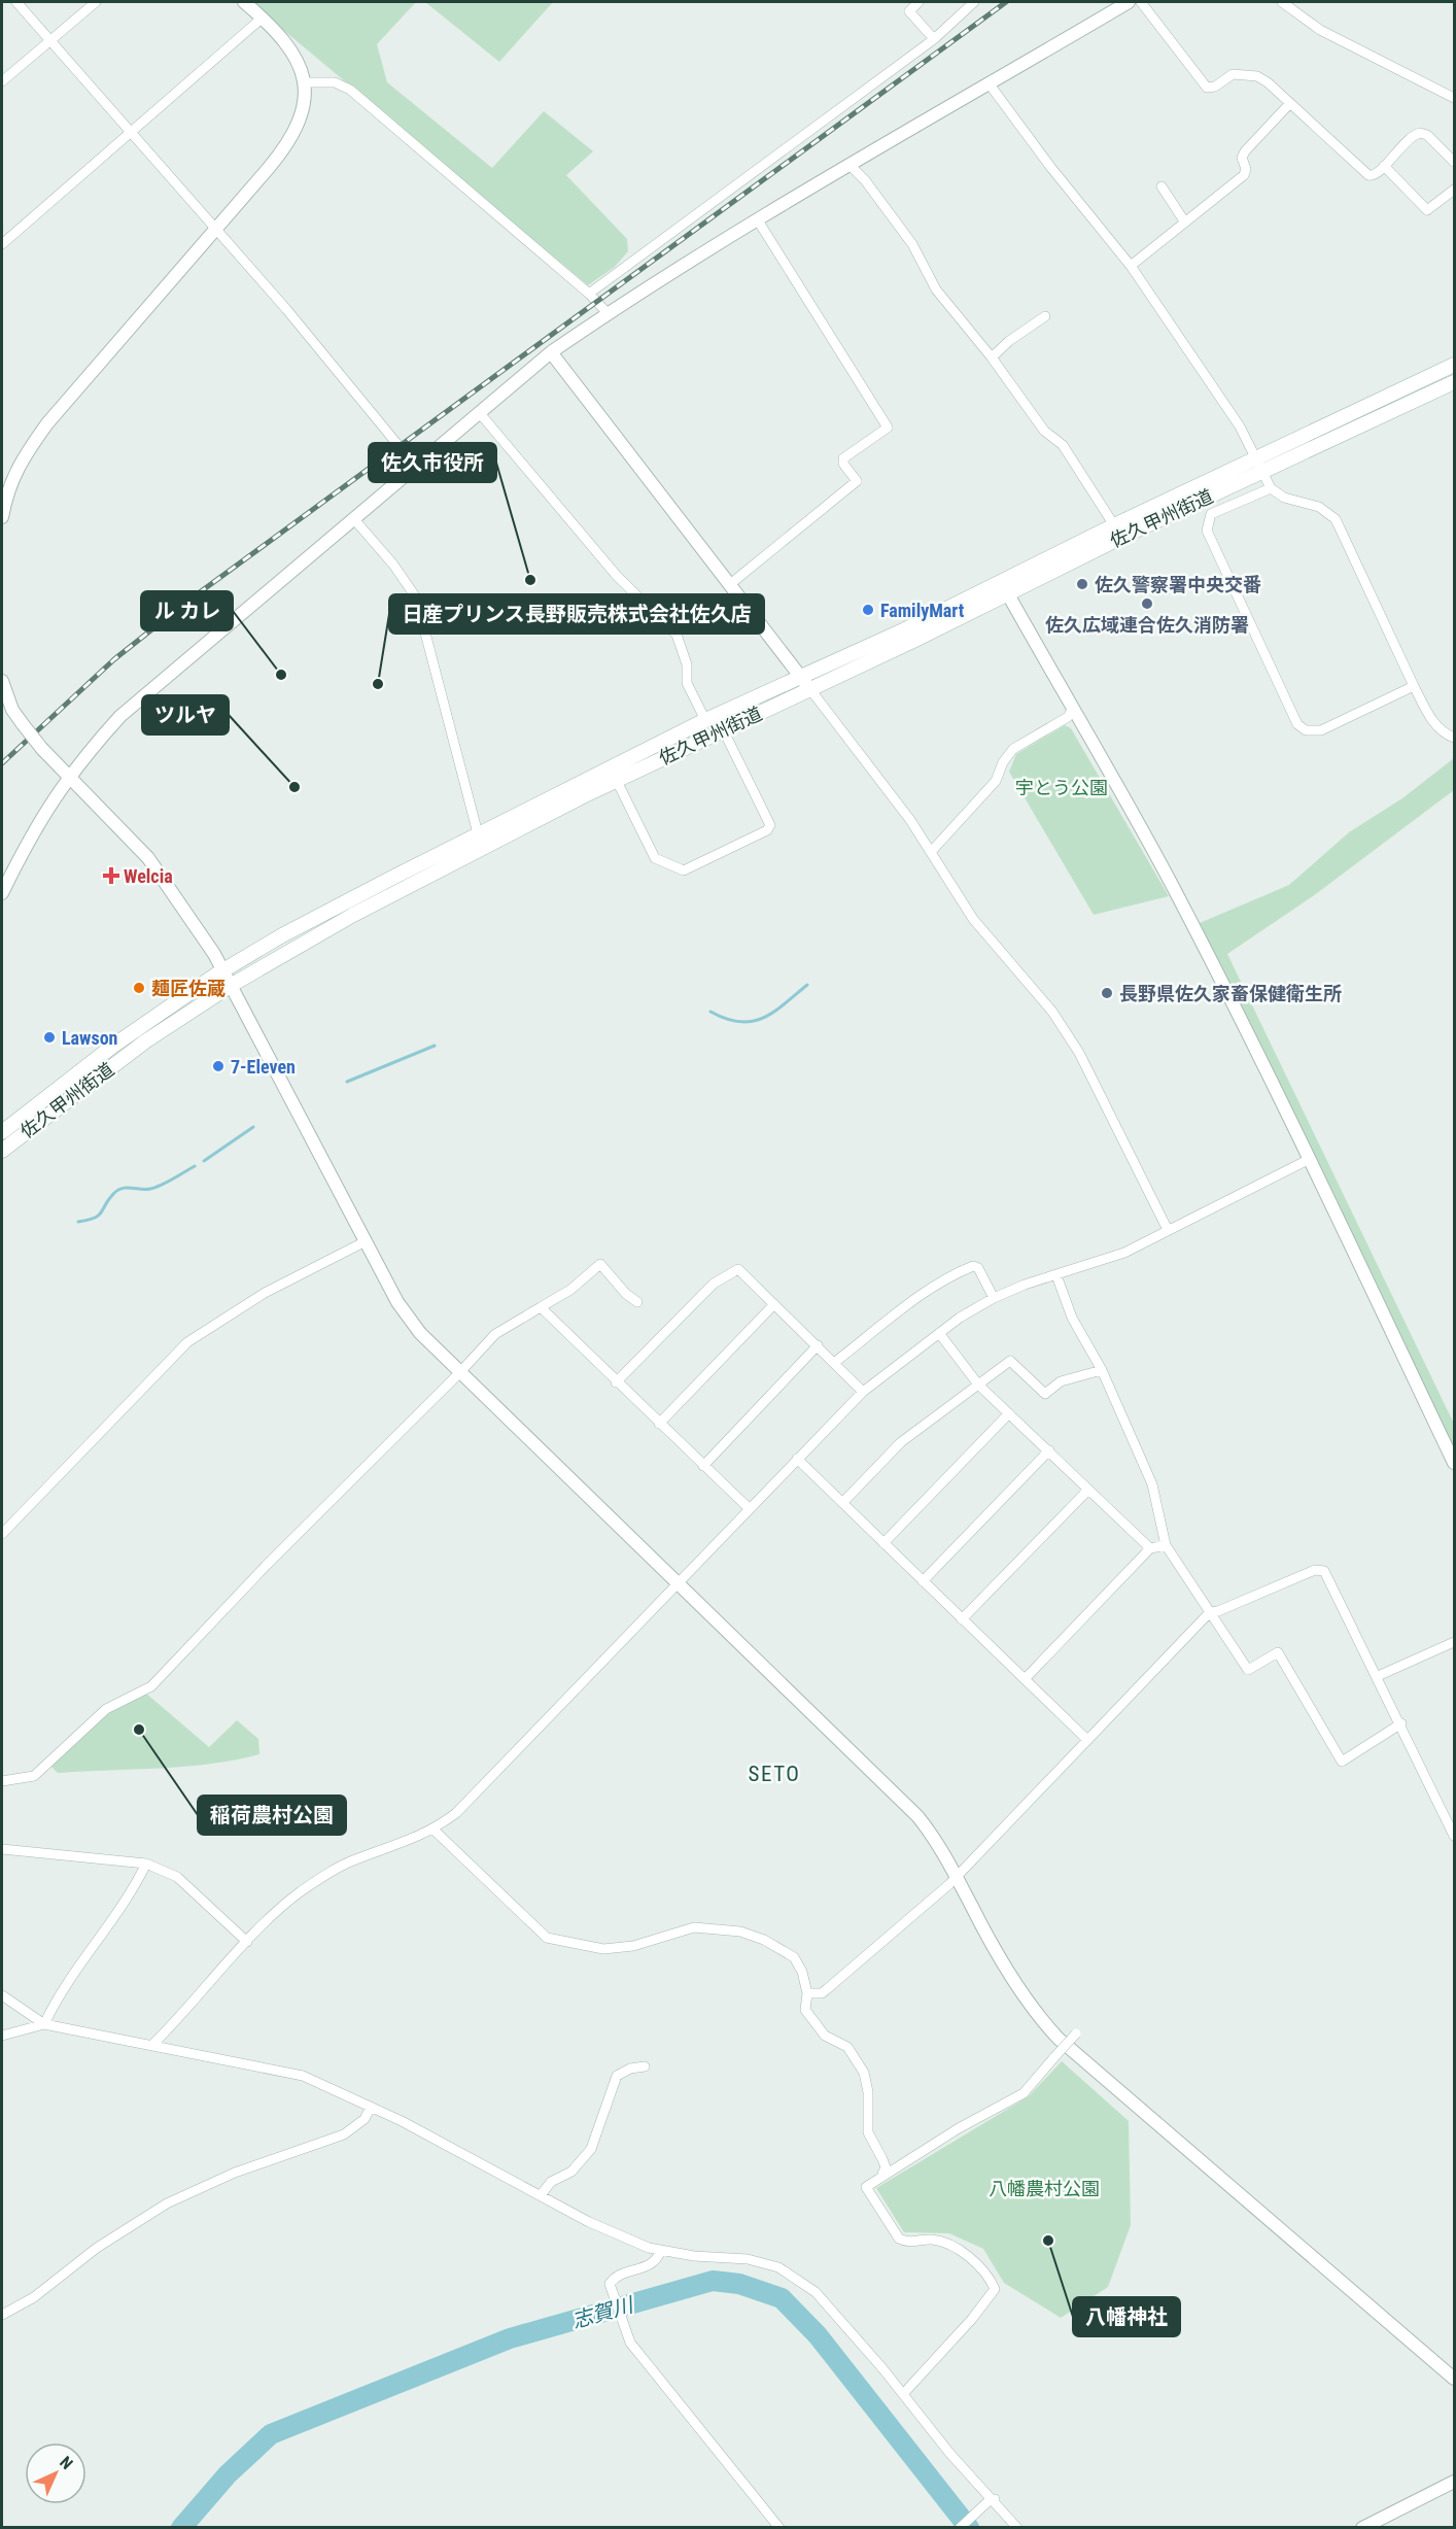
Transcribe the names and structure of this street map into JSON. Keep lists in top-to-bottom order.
{
  "streets": {
    "main road": ["佐久甲州街道"]
  },
  "districts": ["SETO"],
  "water": ["志賀川"],
  "parks": ["宇とう公園", "八幡農村公園"],
  "places": {
    "other": [
      "佐久市役所",
      "佐久警察署中央交番",
      "佐久広域連合佐久消防署",
      "FamilyMart",
      "ル カレ",
      "日産プリンス長野販売株式会社佐久店",
      "ツルヤ",
      "麺匠佐蔵",
      "長野県佐久家畜保健衛生所",
      "Lawson",
      "7-Eleven",
      "稲荷農村公園",
      "八幡神社"
    ],
    "health": ["Welcia"]
  },
  "north": "top right"
}
